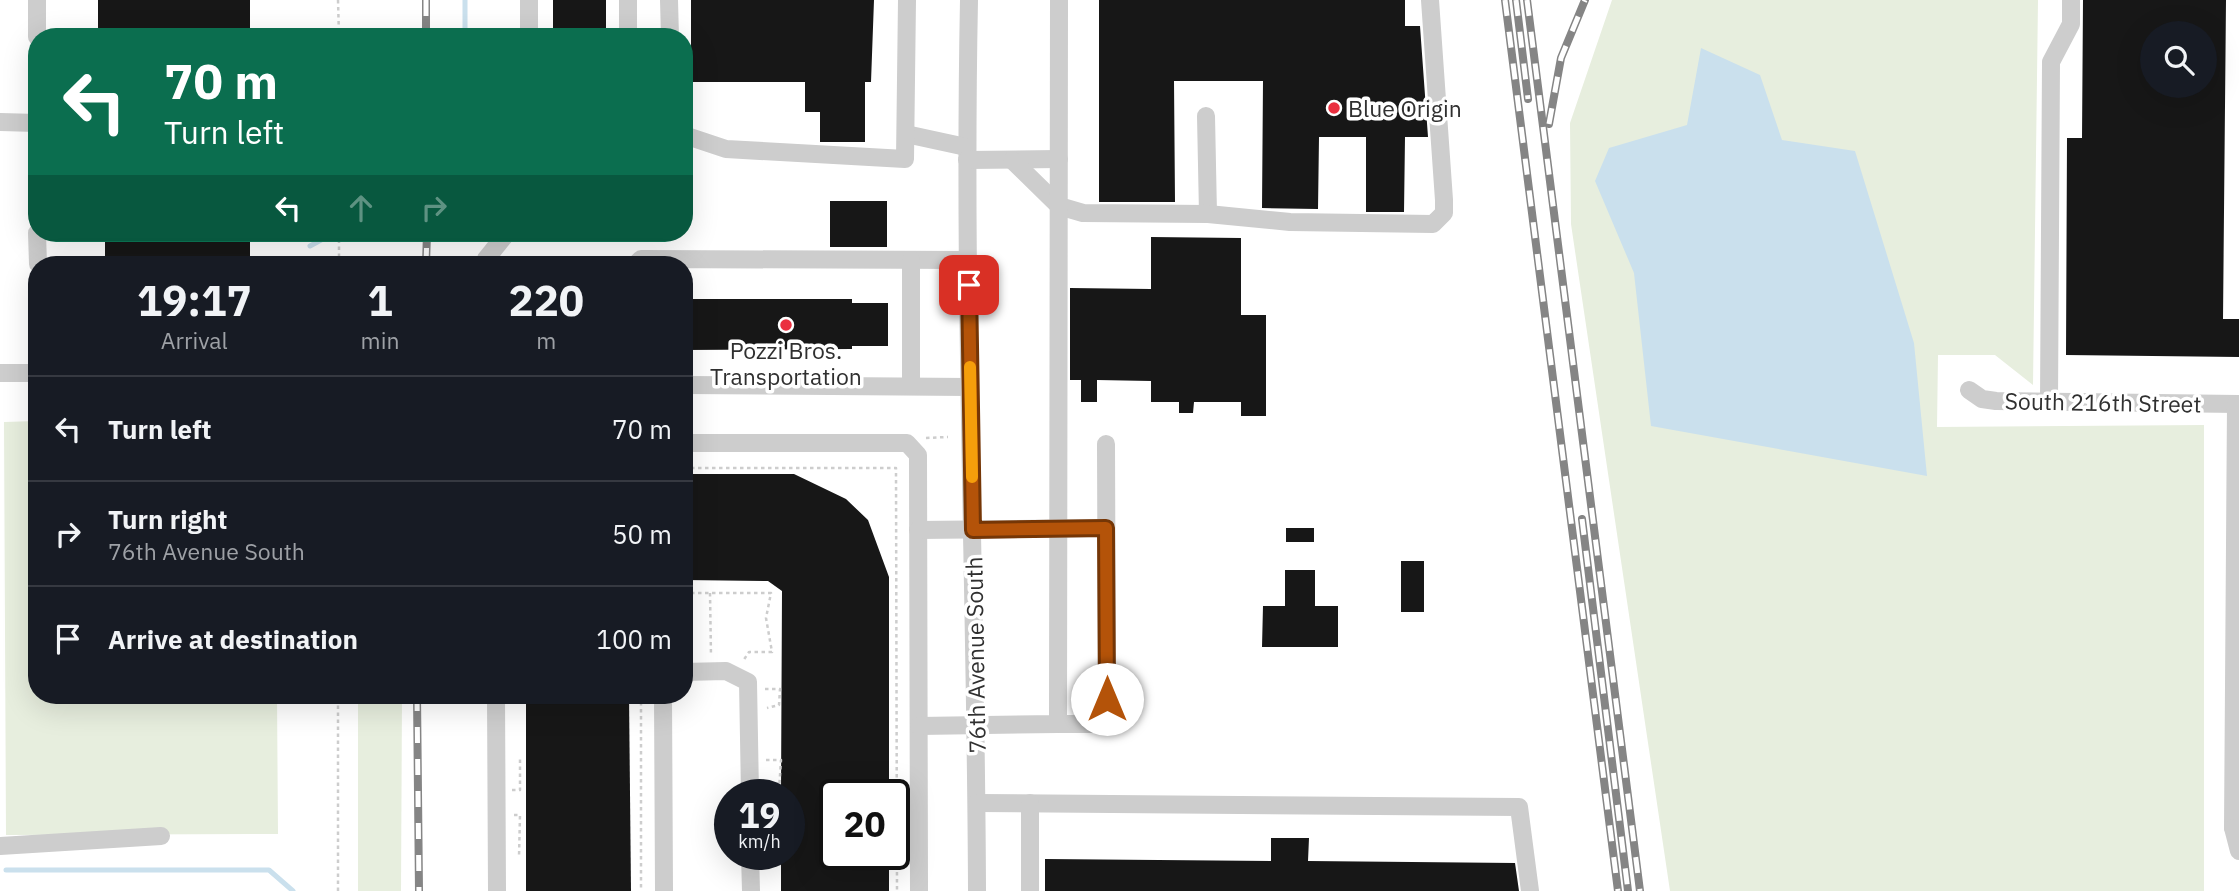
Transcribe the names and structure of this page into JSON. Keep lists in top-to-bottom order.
{
  "streets": {
    "street": ["South 216th Street", "76th Avenue South"]
  },
  "places": ["Blue Origin", "Pozzi Bros. Transportation"],
  "page": {
    "turn": ["70 m", "Turn left"],
    "eta": [
      "19:17",
      "Arrival",
      "1",
      "min",
      "220",
      "m"
    ],
    "list": [
      {
        "name": "Turn left",
        "value": "70 m"
      },
      {
        "name": "Turn right",
        "note": "76th Avenue South",
        "value": "50 m"
      },
      {
        "name": "Arrive at destination",
        "value": "100 m"
      }
    ],
    "speed": "19 km/h",
    "limit": "20"
  }
}
